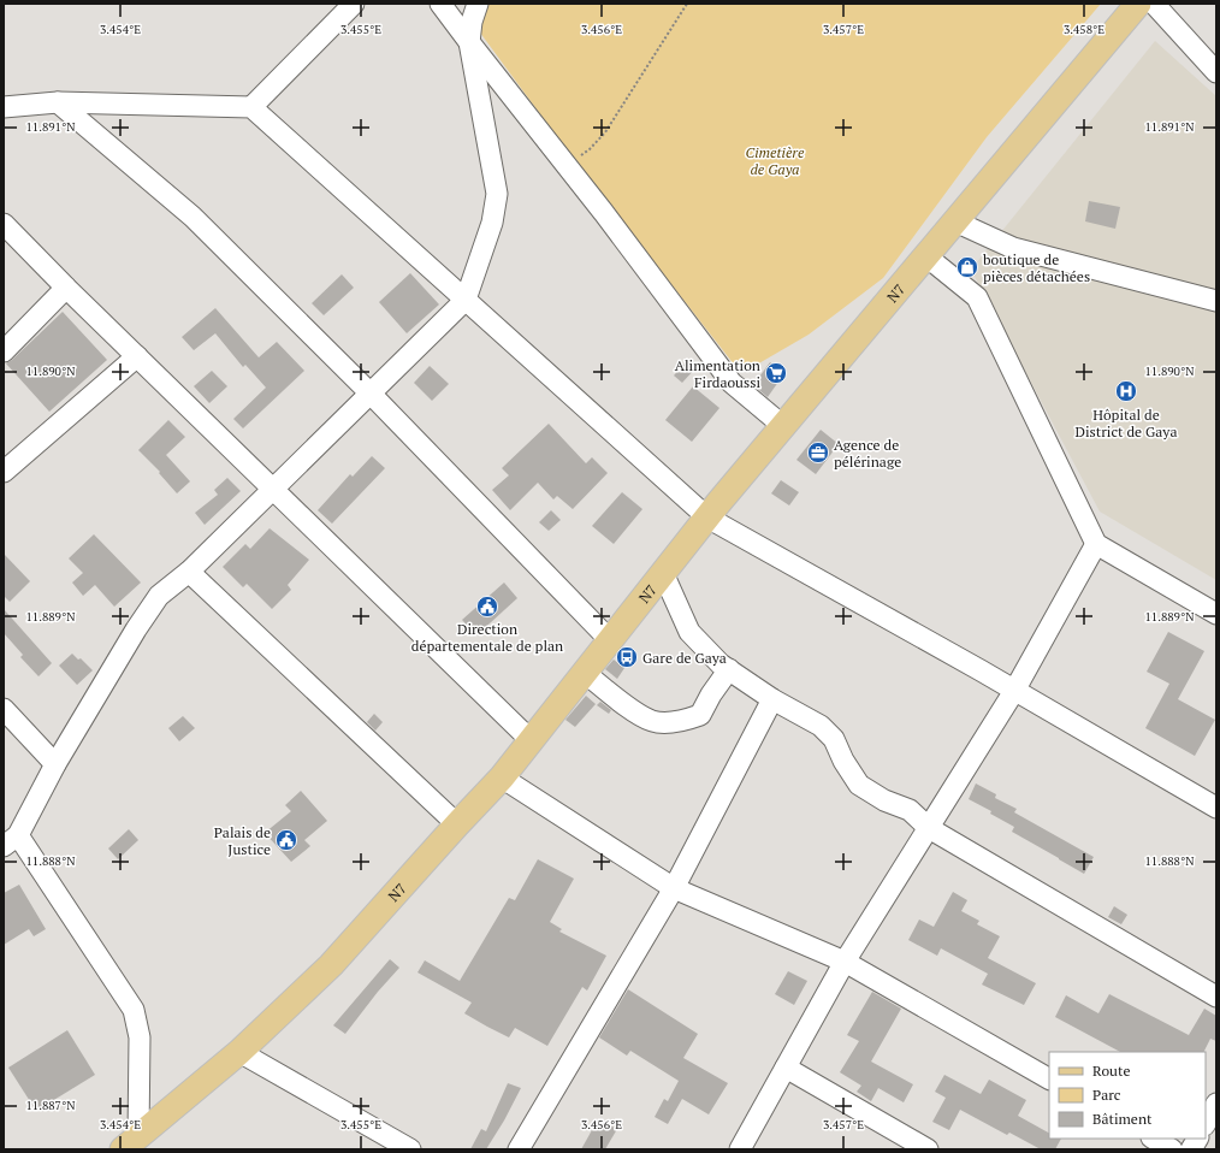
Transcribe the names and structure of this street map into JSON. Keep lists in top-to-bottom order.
{
  "streets": {
    "main road": ["N7"]
  },
  "parks": ["Cimetière de Gaya"],
  "places": {
    "shop": ["boutique de pièces détachées"],
    "supermarket": ["Alimentation Firdaoussi"],
    "hospital": ["Hôpital de District de Gaya"],
    "office": ["Agence de pélérinage"],
    "public building": ["Direction départementale de plan", "Palais de Justice"],
    "bus stop": ["Gare de Gaya"]
  },
  "legend": ["Route", "Parc", "Bâtiment"],
  "coordinates": [
    "3.454°E",
    "3.455°E",
    "3.456°E",
    "3.457°E",
    "3.458°E",
    "11.891°N",
    "11.890°N",
    "11.889°N",
    "11.888°N",
    "11.887°N"
  ]
}
